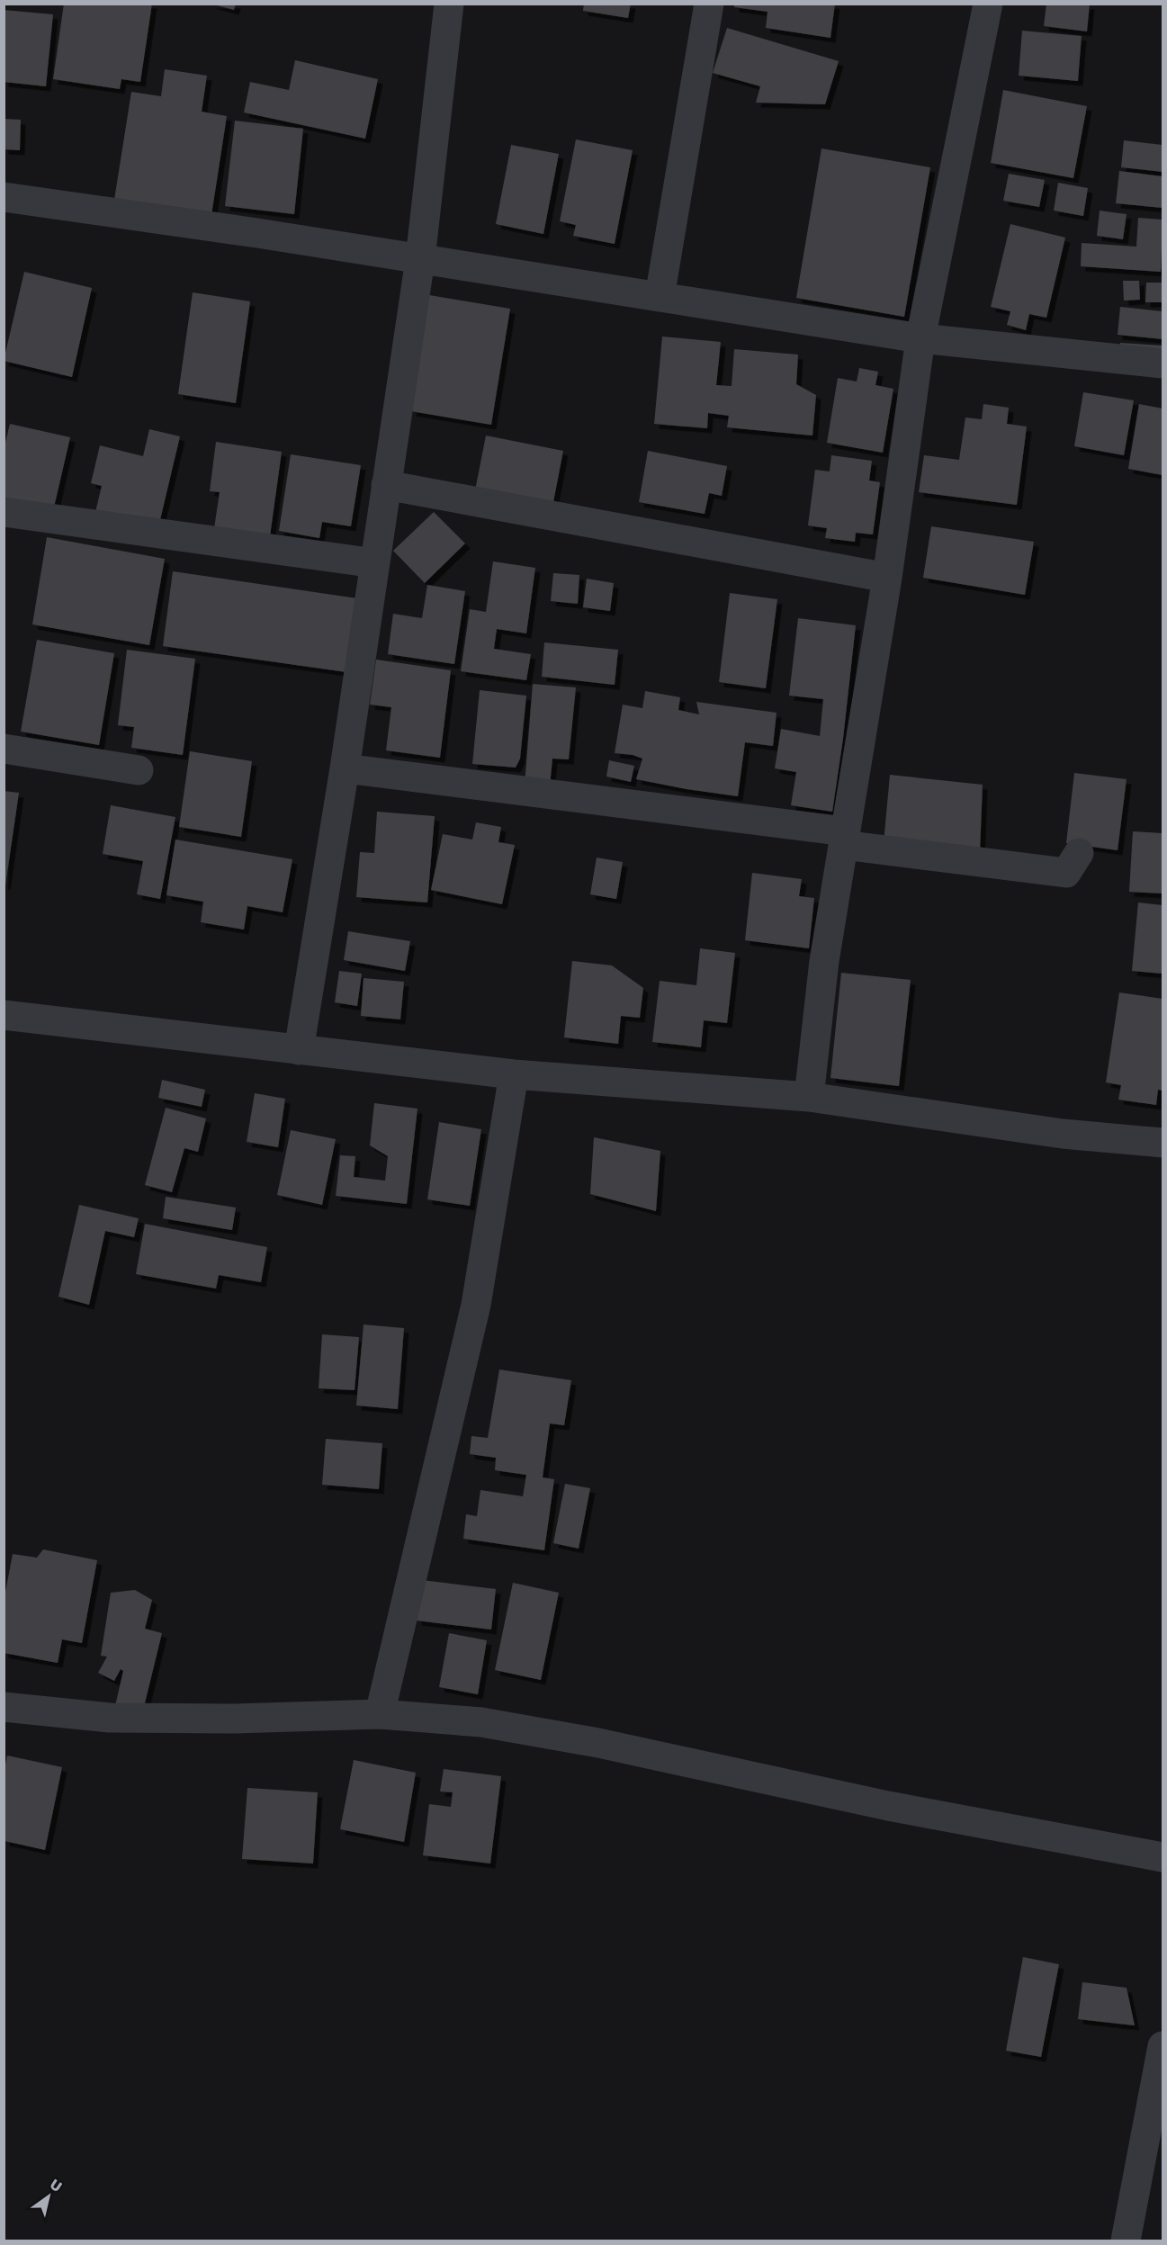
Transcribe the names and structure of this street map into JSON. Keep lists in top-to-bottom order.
{
  "north": "top right"
}
